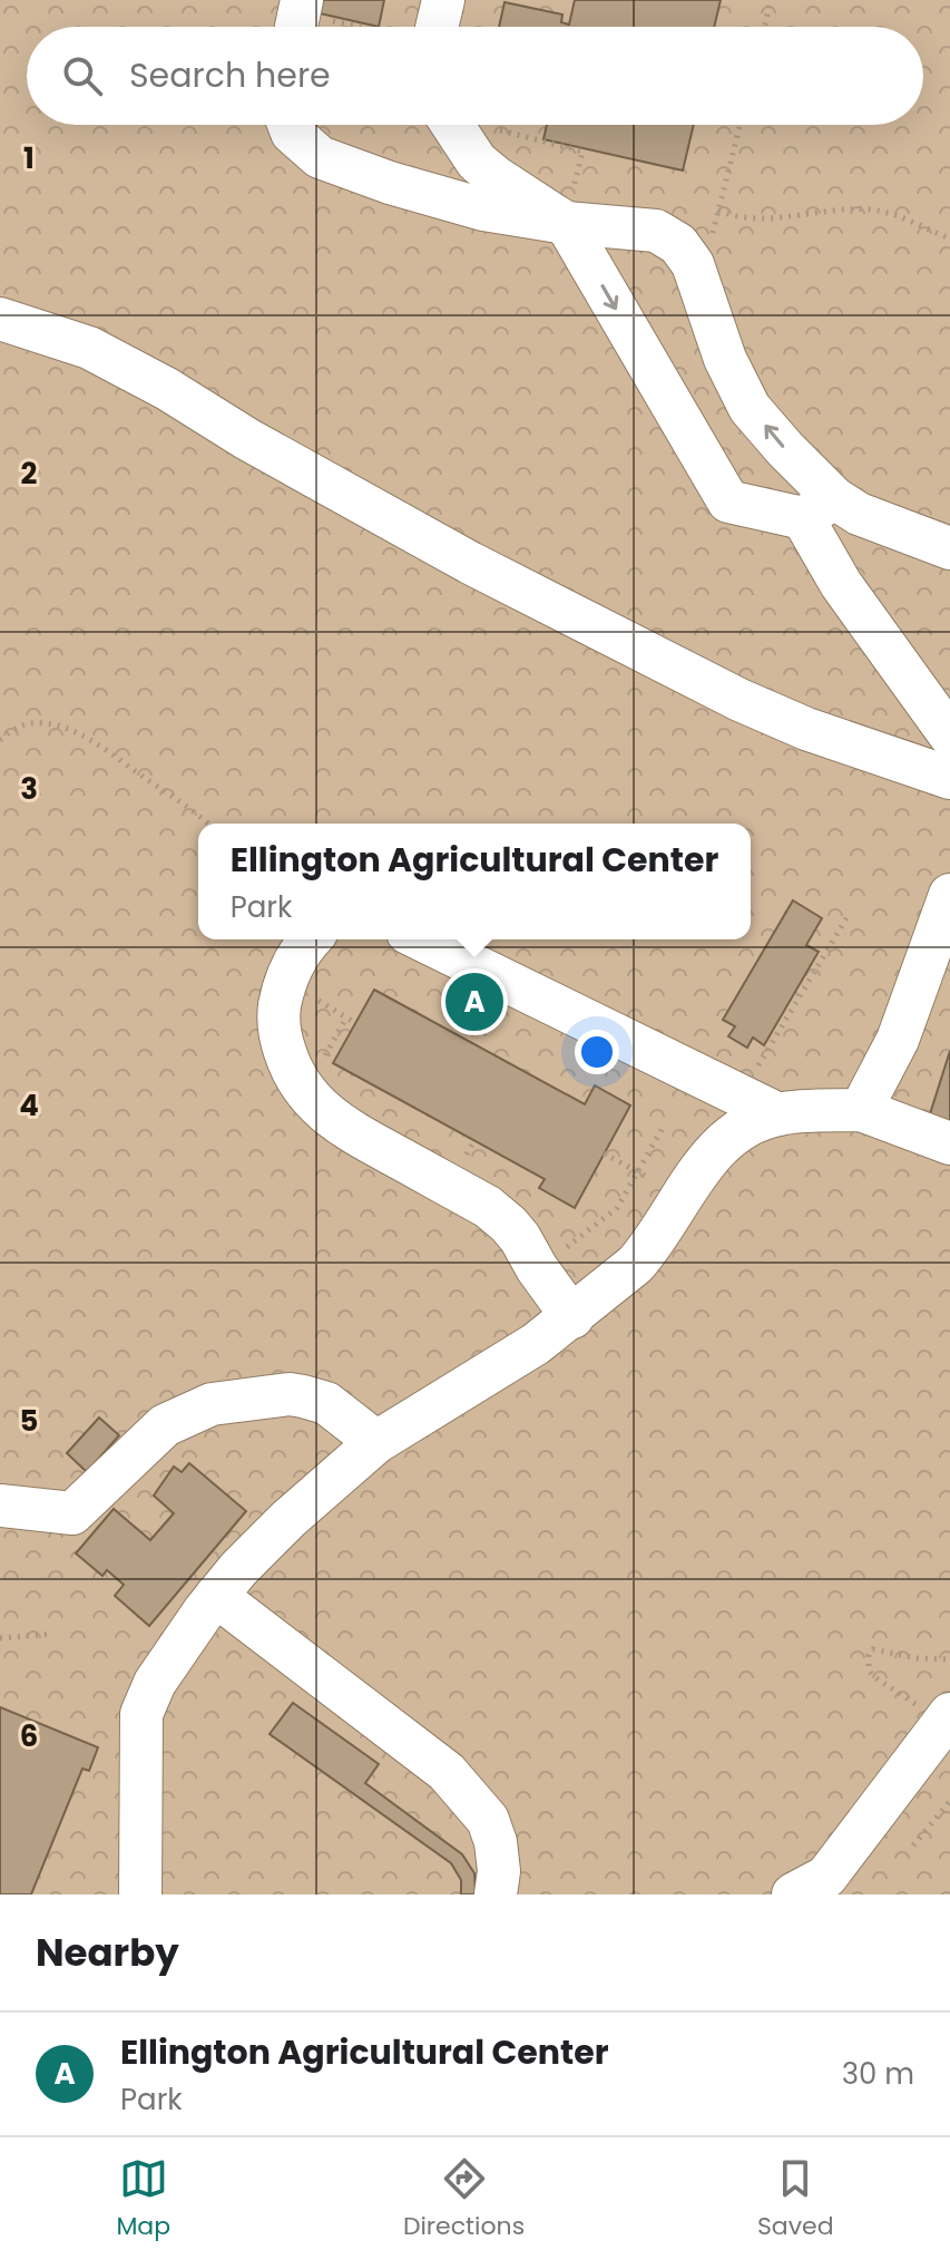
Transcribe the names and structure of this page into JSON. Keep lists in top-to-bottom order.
{
  "page": {
    "search": "Search here",
    "popup": ["Ellington Agricultural Center", "Park"],
    "pins": "A",
    "heading": "Nearby",
    "list": [
      {
        "mark": "A",
        "name": "Ellington Agricultural Center",
        "note": "Park",
        "value": "30 m"
      }
    ],
    "nav": ["Map", "Directions", "Saved"]
  },
  "grid": {
    "rows": [
      "1",
      "2",
      "3",
      "4",
      "5",
      "6"
    ]
  }
}
